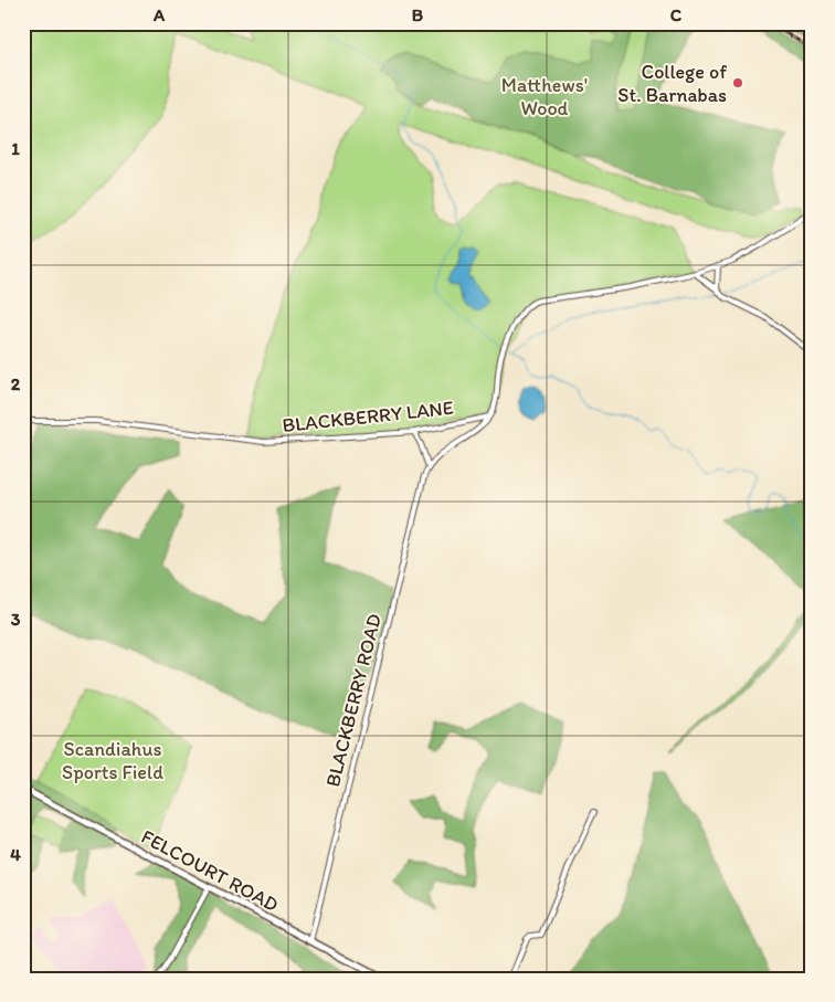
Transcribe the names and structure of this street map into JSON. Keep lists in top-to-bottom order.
{
  "streets": {
    "street": ["BLACKBERRY LANE", "BLACKBERRY ROAD", "FELCOURT ROAD"]
  },
  "crossings": [
    ["BLACKBERRY LANE", "BLACKBERRY ROAD"],
    ["BLACKBERRY ROAD", "FELCOURT ROAD"]
  ],
  "parks": ["Matthews' Wood", "Scandiahus Sports Field"],
  "places": ["College of St. Barnabas"],
  "grid": {
    "columns": ["A", "B", "C"],
    "rows": [
      "1",
      "2",
      "3",
      "4"
    ]
  }
}
